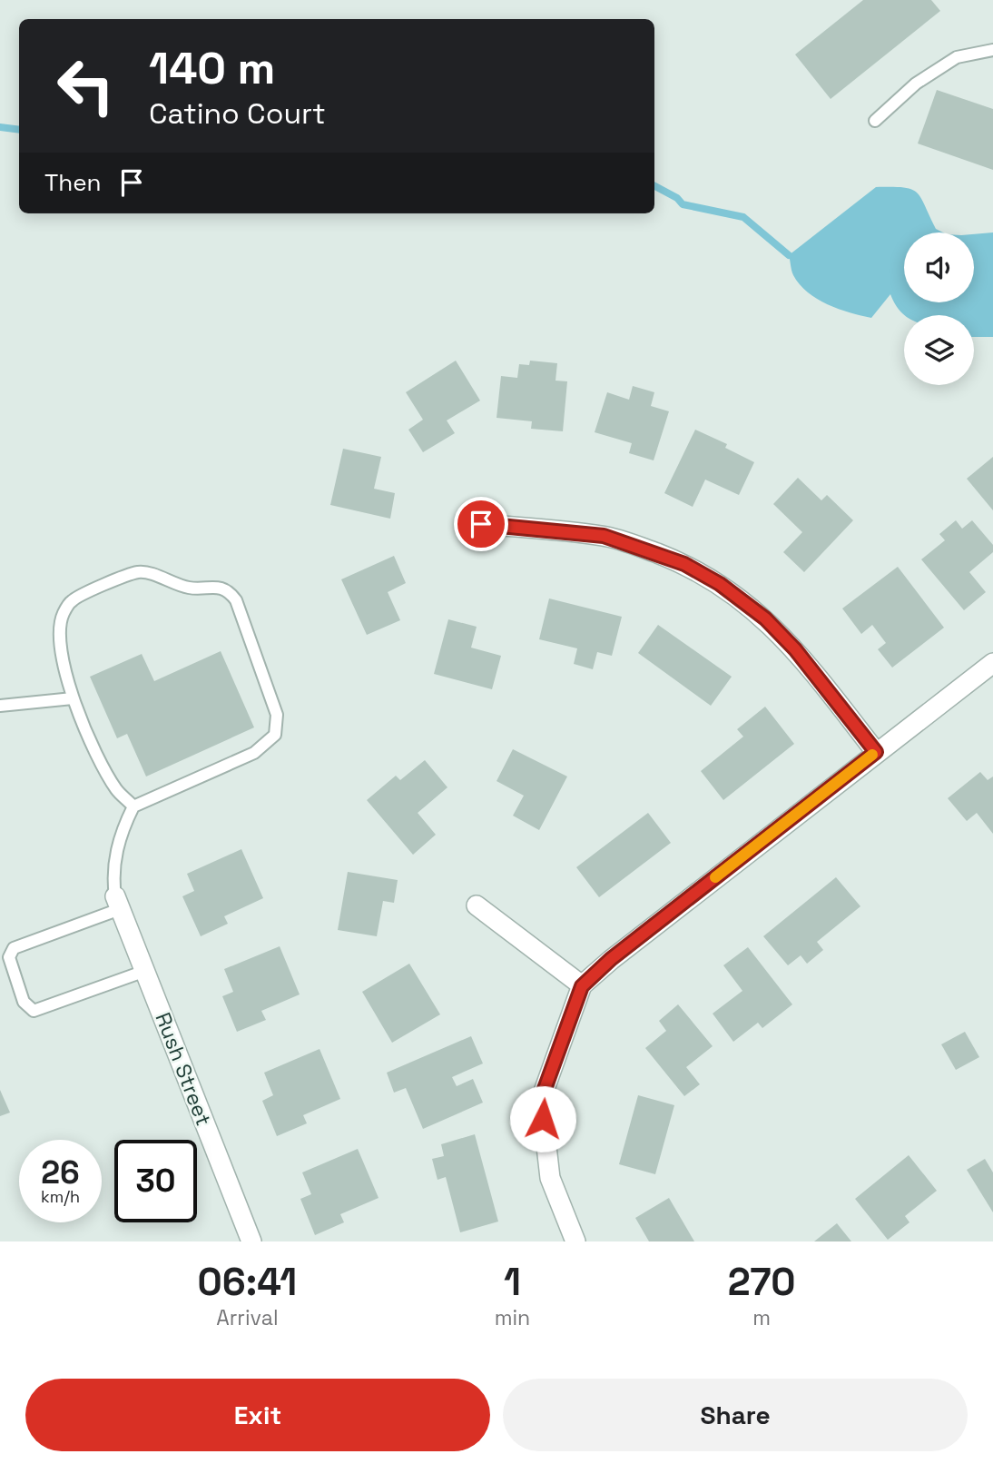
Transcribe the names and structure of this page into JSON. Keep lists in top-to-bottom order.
{
  "streets": {
    "street": ["Rush Street"]
  },
  "page": {
    "turn": ["140 m", "Catino Court"],
    "then": "Then",
    "speed": "26 km/h",
    "limit": "30",
    "eta": [
      "06:41",
      "Arrival",
      "1",
      "min",
      "270",
      "m"
    ],
    "buttons": ["Exit", "Share"]
  }
}
